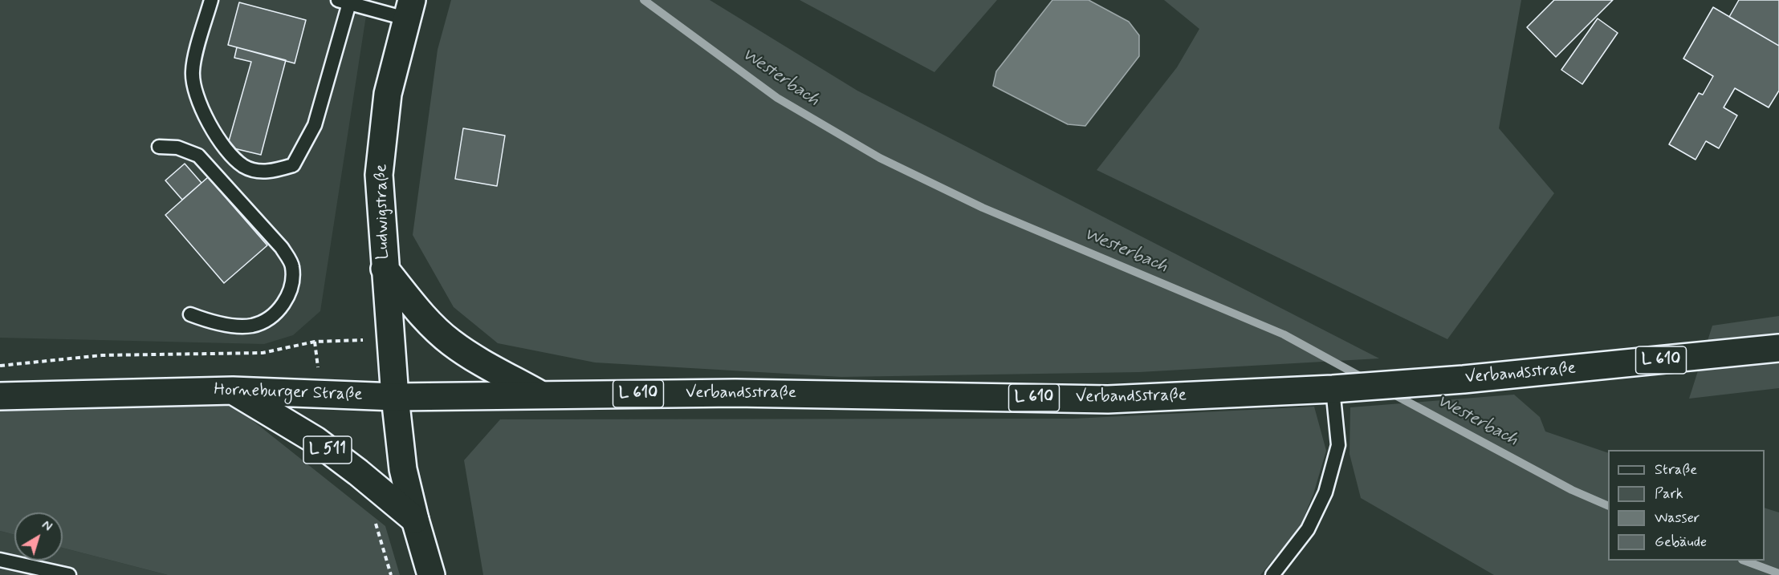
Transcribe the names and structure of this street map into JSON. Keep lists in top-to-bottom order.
{
  "streets": {
    "main road": [
      "Ludwigstraße",
      "L 610",
      "Verbandsstraße",
      "Horneburger Straße",
      "L 511"
    ]
  },
  "crossings": [
    ["Ludwigstraße", "Verbandsstraße"],
    ["Ludwigstraße", "Horneburger Straße"],
    ["Verbandsstraße", "Horneburger Straße"],
    ["Horneburger Straße", "L 511"]
  ],
  "water": ["Westerbach"],
  "legend": [
    "Straße",
    "Park",
    "Wasser",
    "Gebäude"
  ],
  "north": "top right"
}
